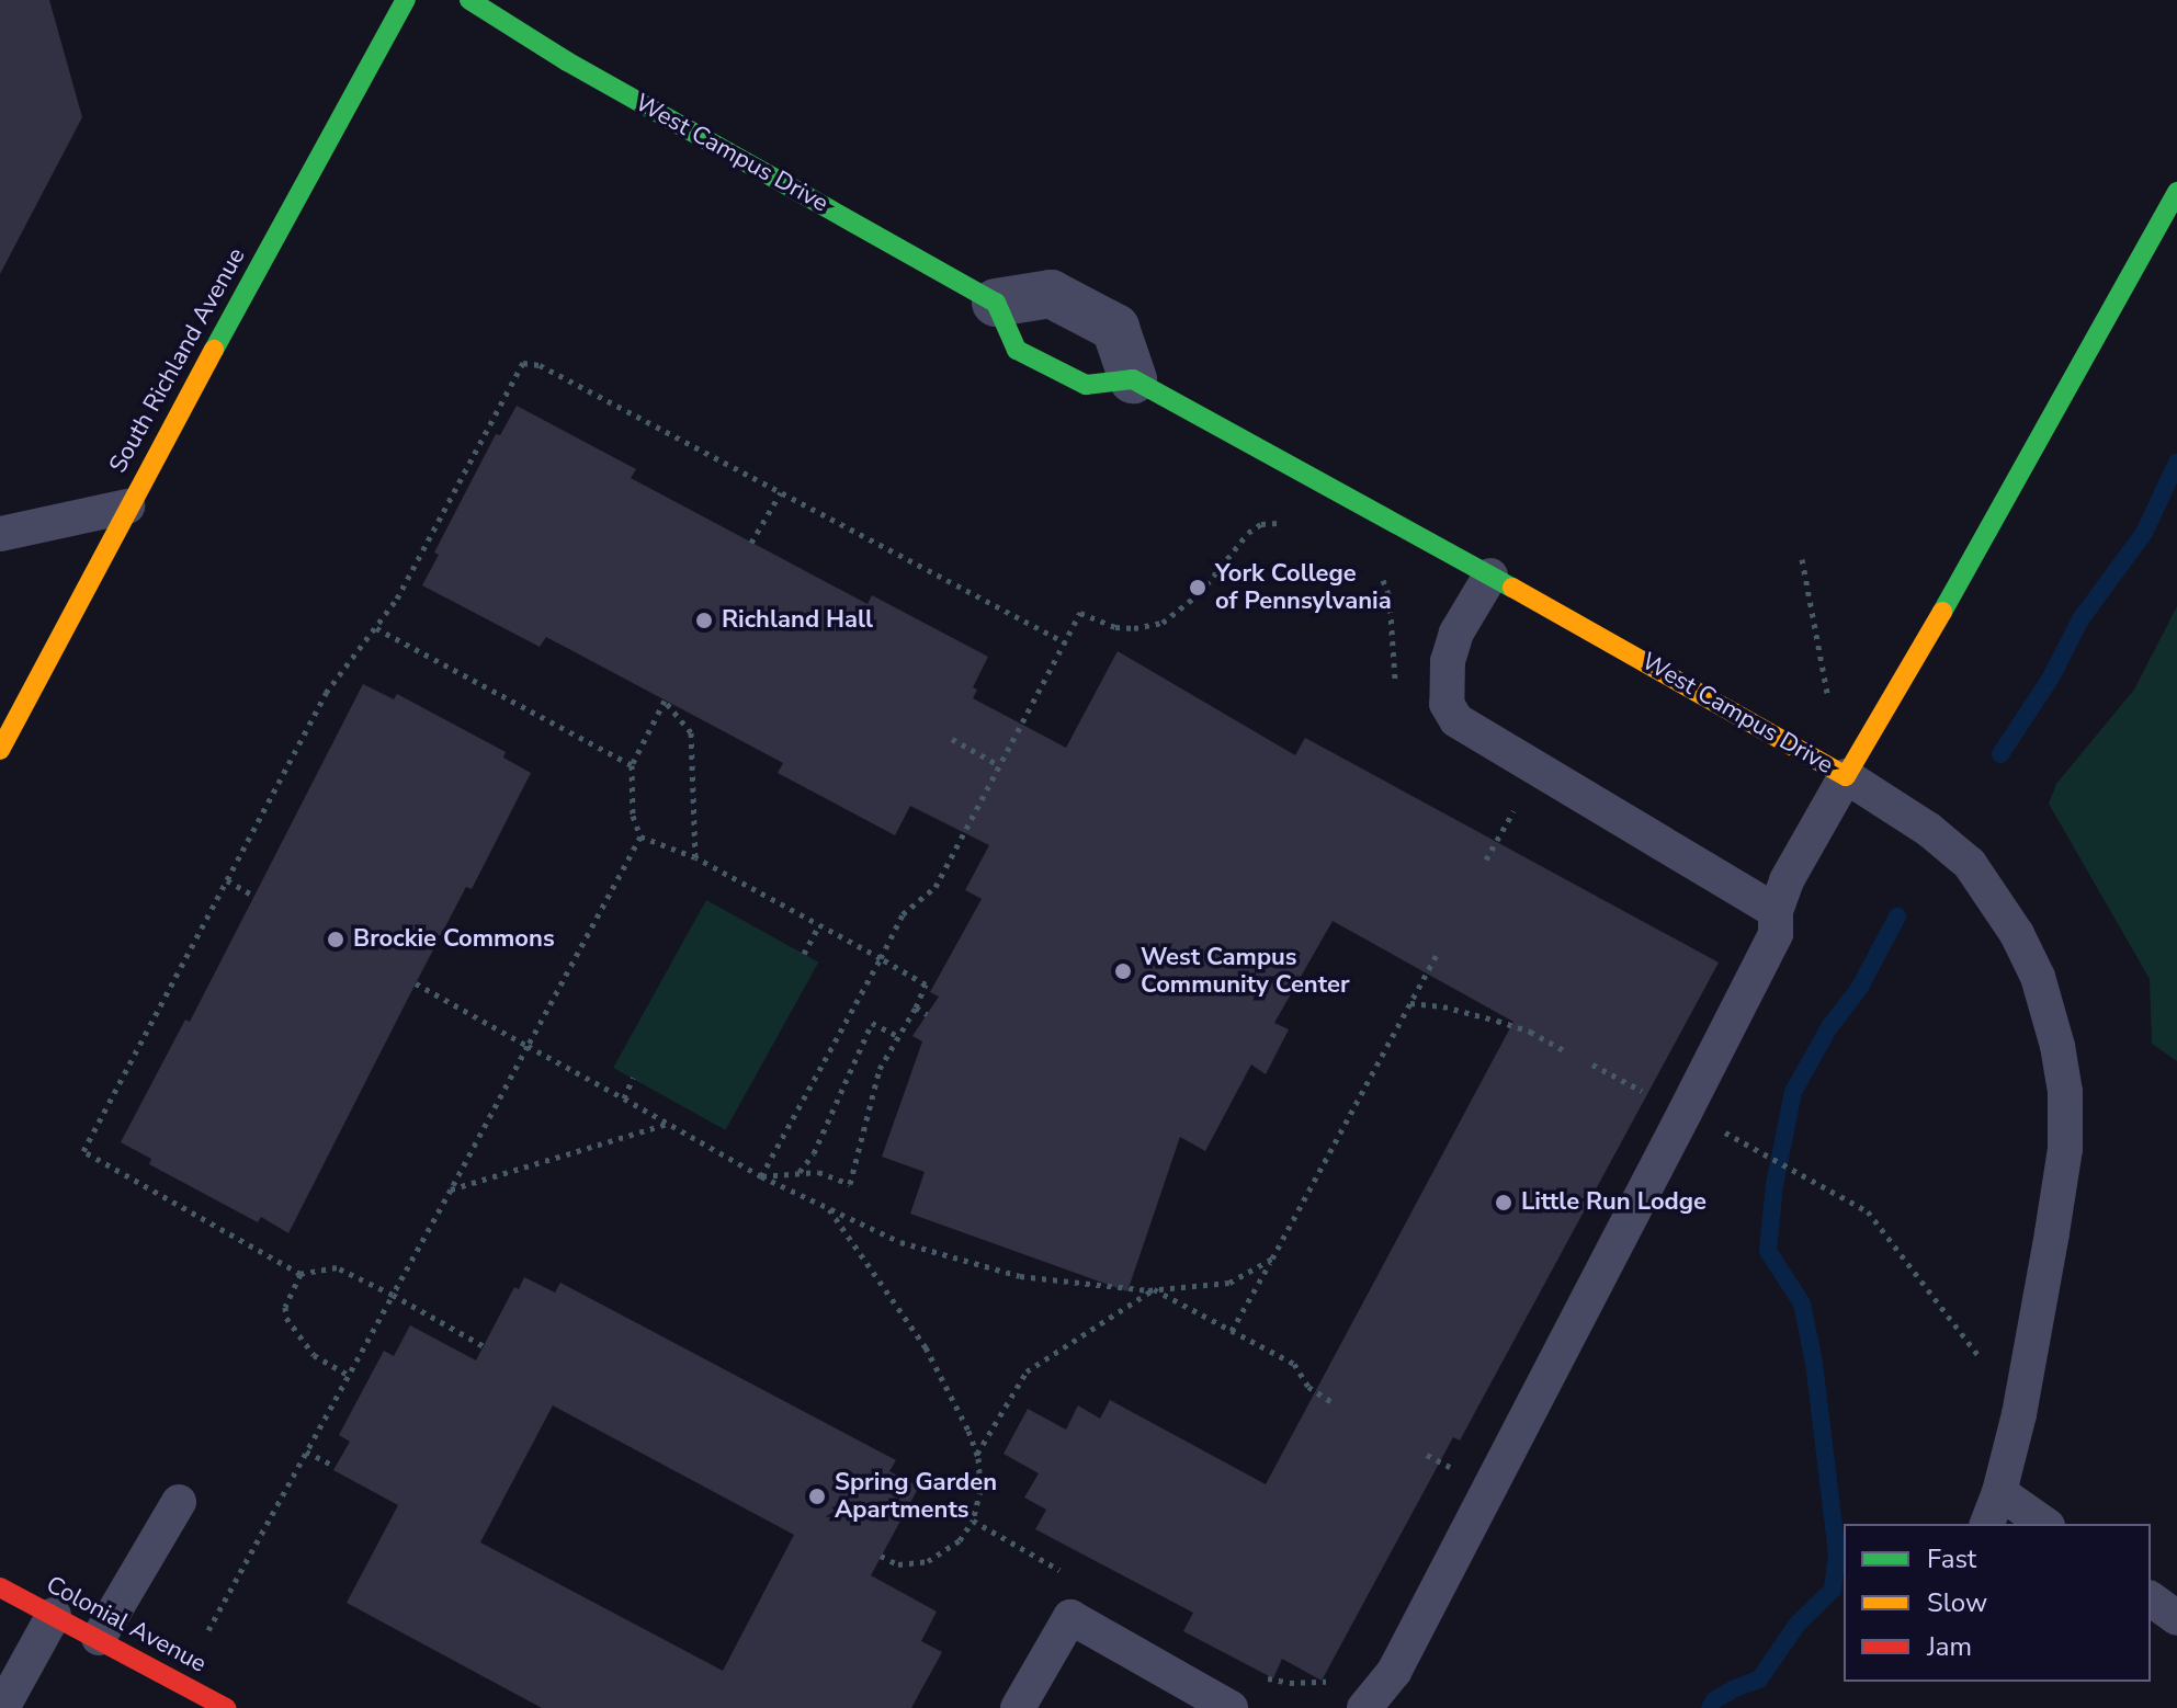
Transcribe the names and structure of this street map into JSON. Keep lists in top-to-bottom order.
{
  "streets": {
    "street": ["West Campus Drive", "South Richland Avenue", "Colonial Avenue"]
  },
  "places": [
    "York College of Pennsylvania",
    "Richland Hall",
    "Brockie Commons",
    "West Campus Community Center",
    "Little Run Lodge",
    "Spring Garden Apartments"
  ],
  "legend": ["Fast", "Slow", "Jam"]
}
